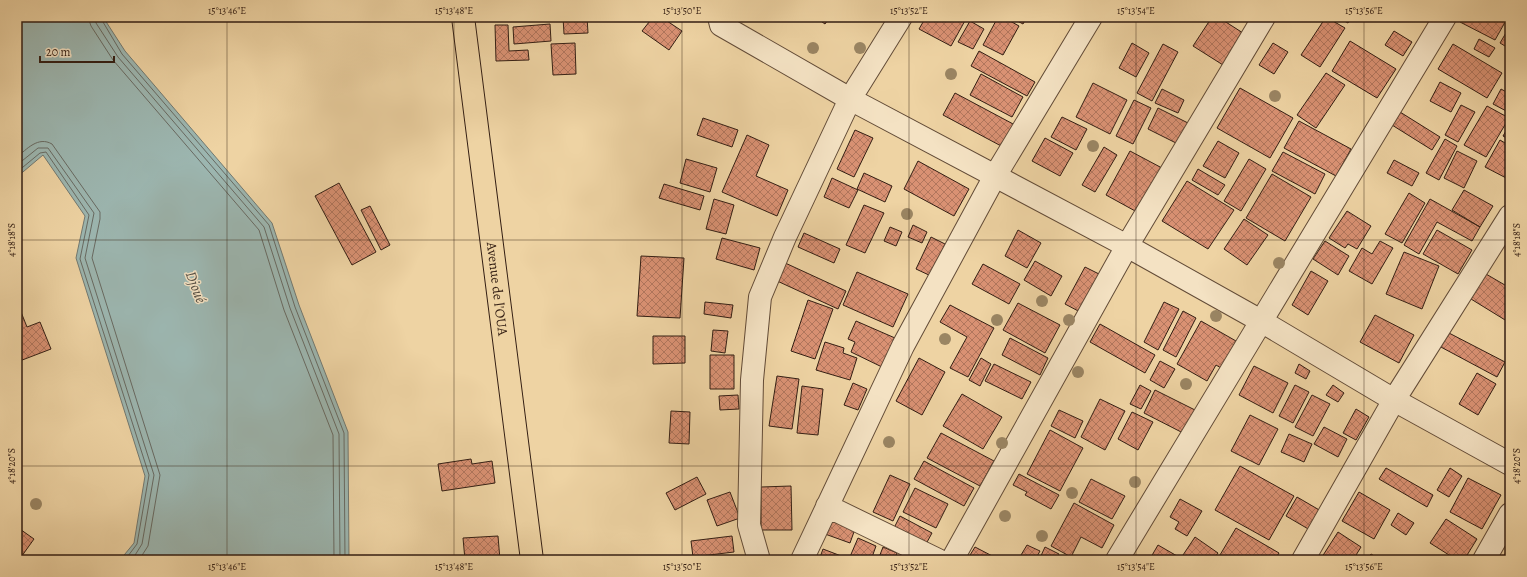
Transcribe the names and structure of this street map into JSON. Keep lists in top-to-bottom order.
{
  "streets": {
    "main road": ["Avenue de l'OUA"]
  },
  "water": ["Djoué"],
  "scale_bar": "20 m",
  "coordinates": [
    "15°13'46\"E",
    "15°13'48\"E",
    "15°13'50\"E",
    "15°13'52\"E",
    "15°13'54\"E",
    "15°13'56\"E",
    "4°18'18\"S",
    "4°18'20\"S"
  ]
}
